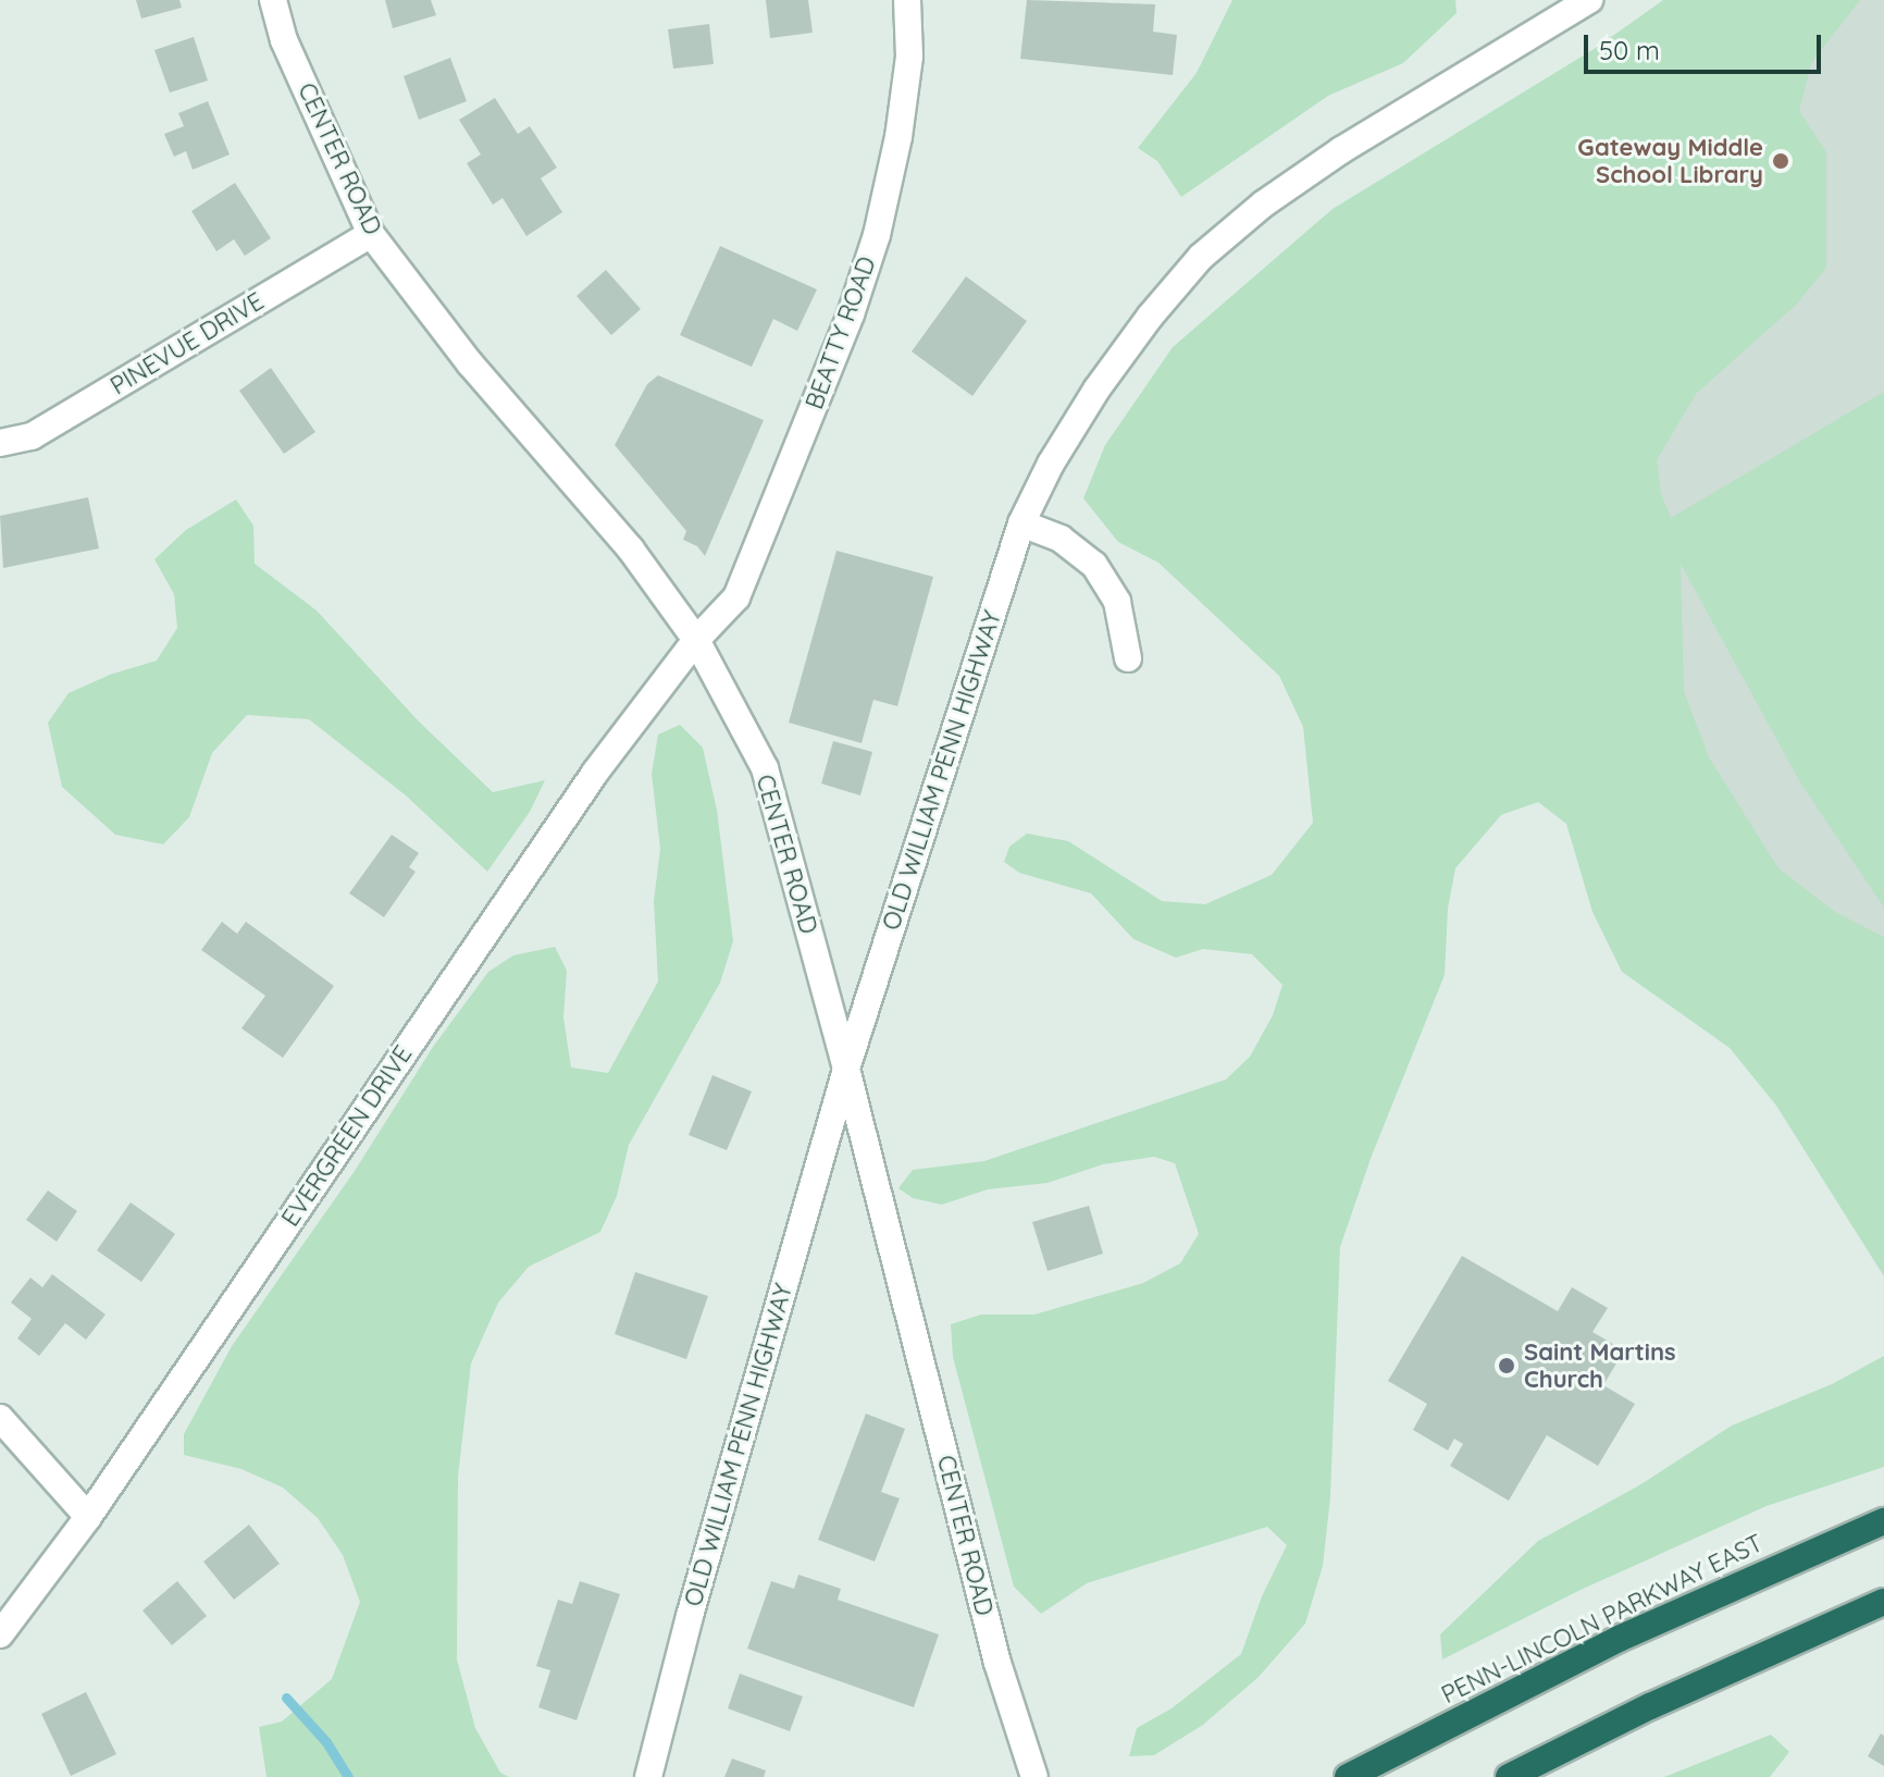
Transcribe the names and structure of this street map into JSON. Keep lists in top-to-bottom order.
{
  "streets": {
    "highway": ["PENN-LINCOLN PARKWAY EAST"],
    "street": [
      "CENTER ROAD",
      "BEATTY ROAD",
      "PINEVUE DRIVE",
      "OLD WILLIAM PENN HIGHWAY",
      "EVERGREEN DRIVE"
    ]
  },
  "crossings": [
    ["CENTER ROAD", "BEATTY ROAD"],
    ["CENTER ROAD", "PINEVUE DRIVE"],
    ["CENTER ROAD", "OLD WILLIAM PENN HIGHWAY"],
    ["CENTER ROAD", "EVERGREEN DRIVE"],
    ["BEATTY ROAD", "EVERGREEN DRIVE"]
  ],
  "places": ["Gateway Middle School Library", "Saint Martins Church"],
  "scale_bar": "50 m"
}
